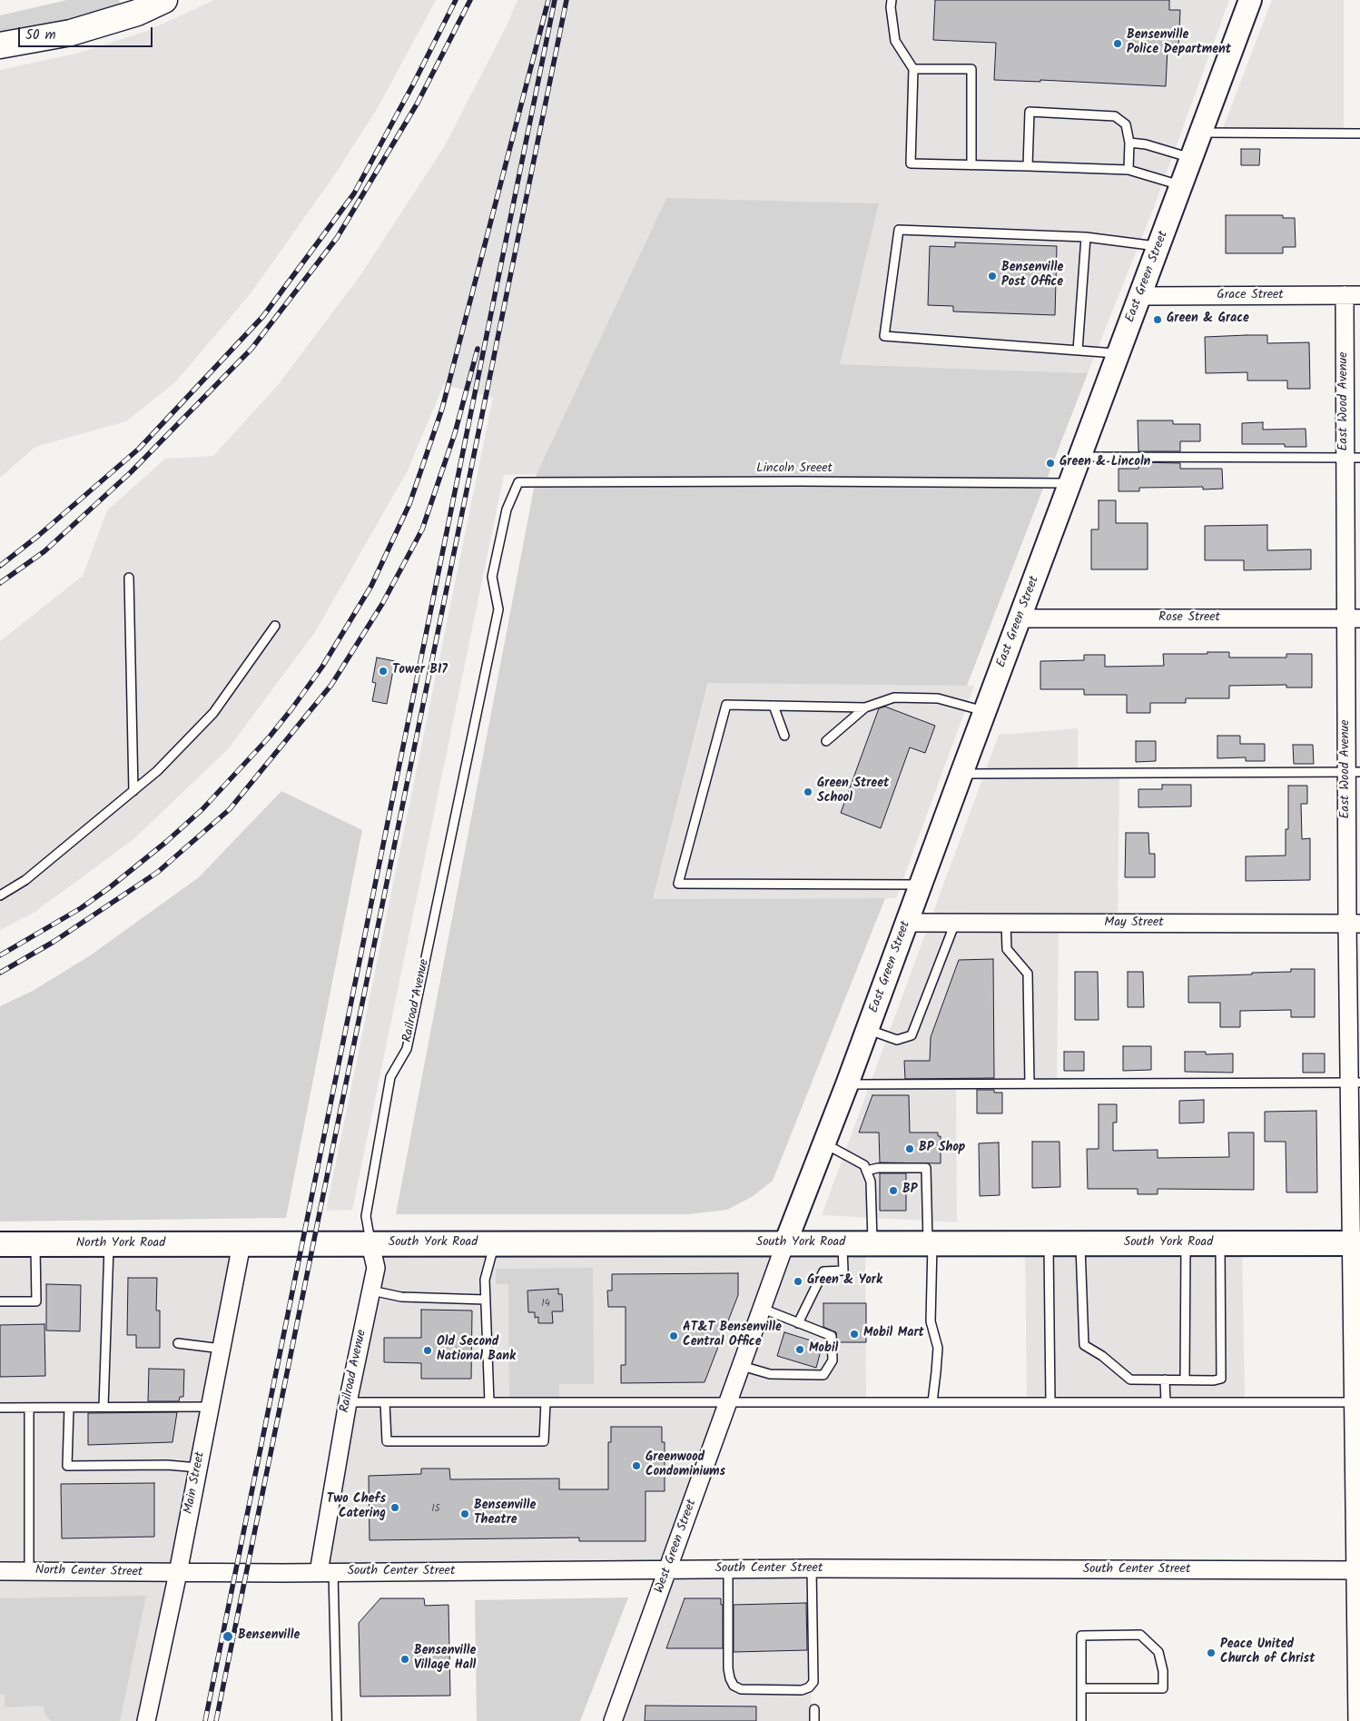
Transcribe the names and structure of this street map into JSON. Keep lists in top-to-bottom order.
{
  "streets": {
    "main road": ["South York Road", "North York Road"],
    "street": [
      "East Green Street",
      "Grace Street",
      "East Wood Avenue",
      "Rose Street",
      "May Street",
      "Railroad Avenue",
      "Main Street",
      "West Green Street",
      "South Center Street",
      "North Center Street"
    ],
    "lane": ["Lincoln Sreeet"]
  },
  "crossings": [
    ["East Green Street", "Grace Street"],
    ["East Green Street", "Lincoln Sreeet"],
    ["East Green Street", "Rose Street"],
    ["East Green Street", "May Street"],
    ["East Green Street", "South York Road"],
    ["East Green Street", "West Green Street"],
    ["Grace Street", "East Wood Avenue"],
    ["East Wood Avenue", "Rose Street"],
    ["East Wood Avenue", "May Street"],
    ["East Wood Avenue", "South York Road"],
    ["East Wood Avenue", "South Center Street"],
    ["Lincoln Sreeet", "Railroad Avenue"],
    ["Railroad Avenue", "South York Road"],
    ["Railroad Avenue", "South Center Street"],
    ["South York Road", "North York Road"],
    ["South York Road", "Main Street"],
    ["South York Road", "West Green Street"],
    ["North York Road", "Main Street"],
    ["Main Street", "South Center Street"],
    ["Main Street", "North Center Street"],
    ["West Green Street", "South Center Street"],
    ["South Center Street", "North Center Street"]
  ],
  "places": [
    "Bensenville Police Department",
    "Bensenville Post Office",
    "Green & Grace",
    "Green & Lincoln",
    "Tower B17",
    "Green Street School",
    "BP Shop",
    "BP",
    "Green & York",
    "Mobil Mart",
    "AT&T Bensenville Central Office",
    "Mobil",
    "Old Second National Bank",
    "Greenwood Condominiums",
    "Two Chefs Catering",
    "Bensenville Theatre",
    "Bensenville",
    "Peace United Church of Christ",
    "Bensenville Village Hall"
  ],
  "house_numbers": ["14", "15"],
  "scale_bar": "50 m"
}
